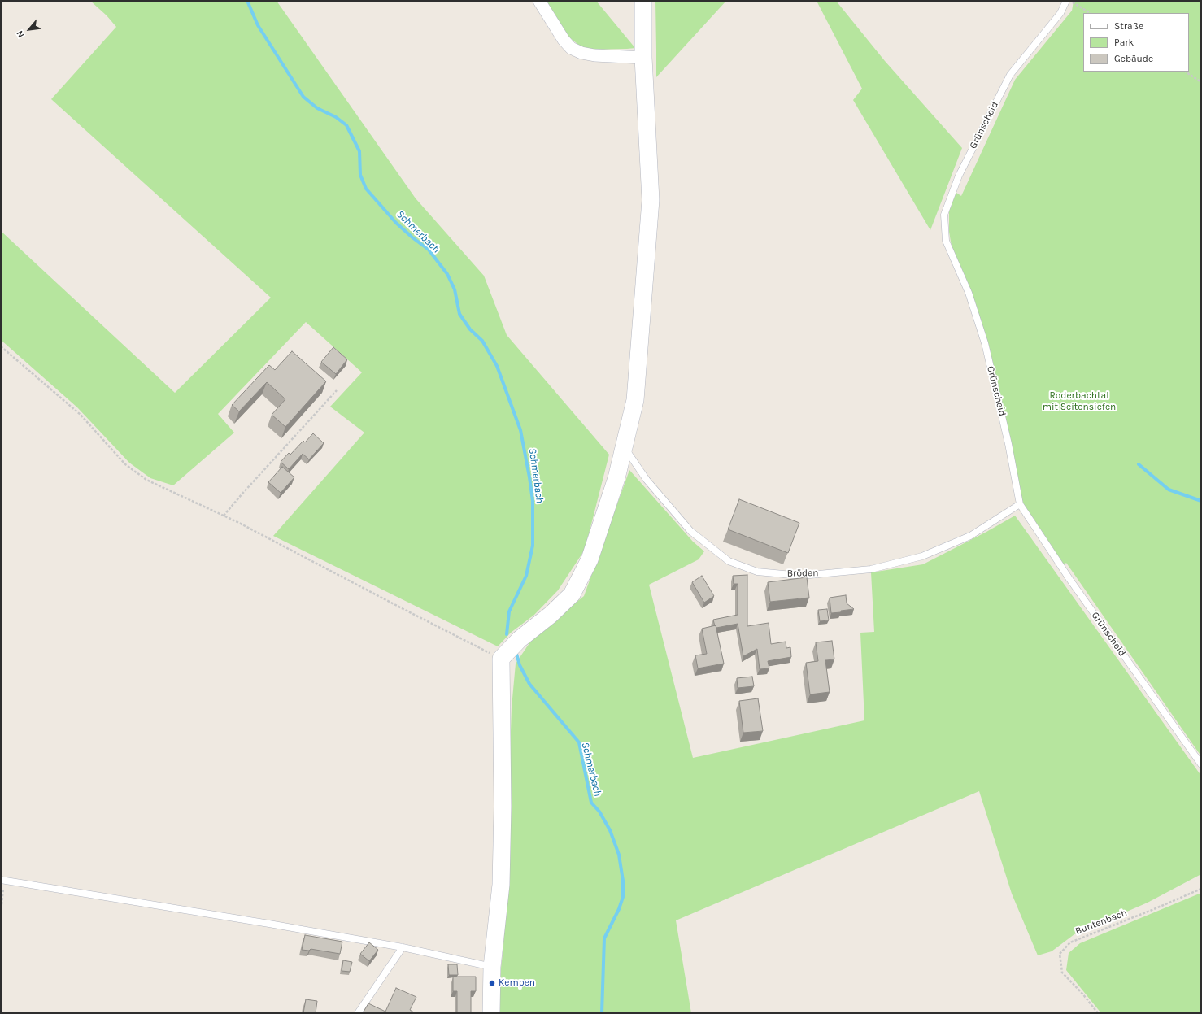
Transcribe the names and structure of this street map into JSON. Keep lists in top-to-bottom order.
{
  "streets": {
    "lane": ["Grünscheid", "Bröden"],
    "path": ["Buntenbach"]
  },
  "crossings": [
    ["Grünscheid", "Bröden"]
  ],
  "water": ["Schmerbach"],
  "parks": ["Roderbachtal mit Seitensiefen"],
  "places": ["Kempen"],
  "legend": ["Straße", "Park", "Gebäude"],
  "north": "bottom left"
}
